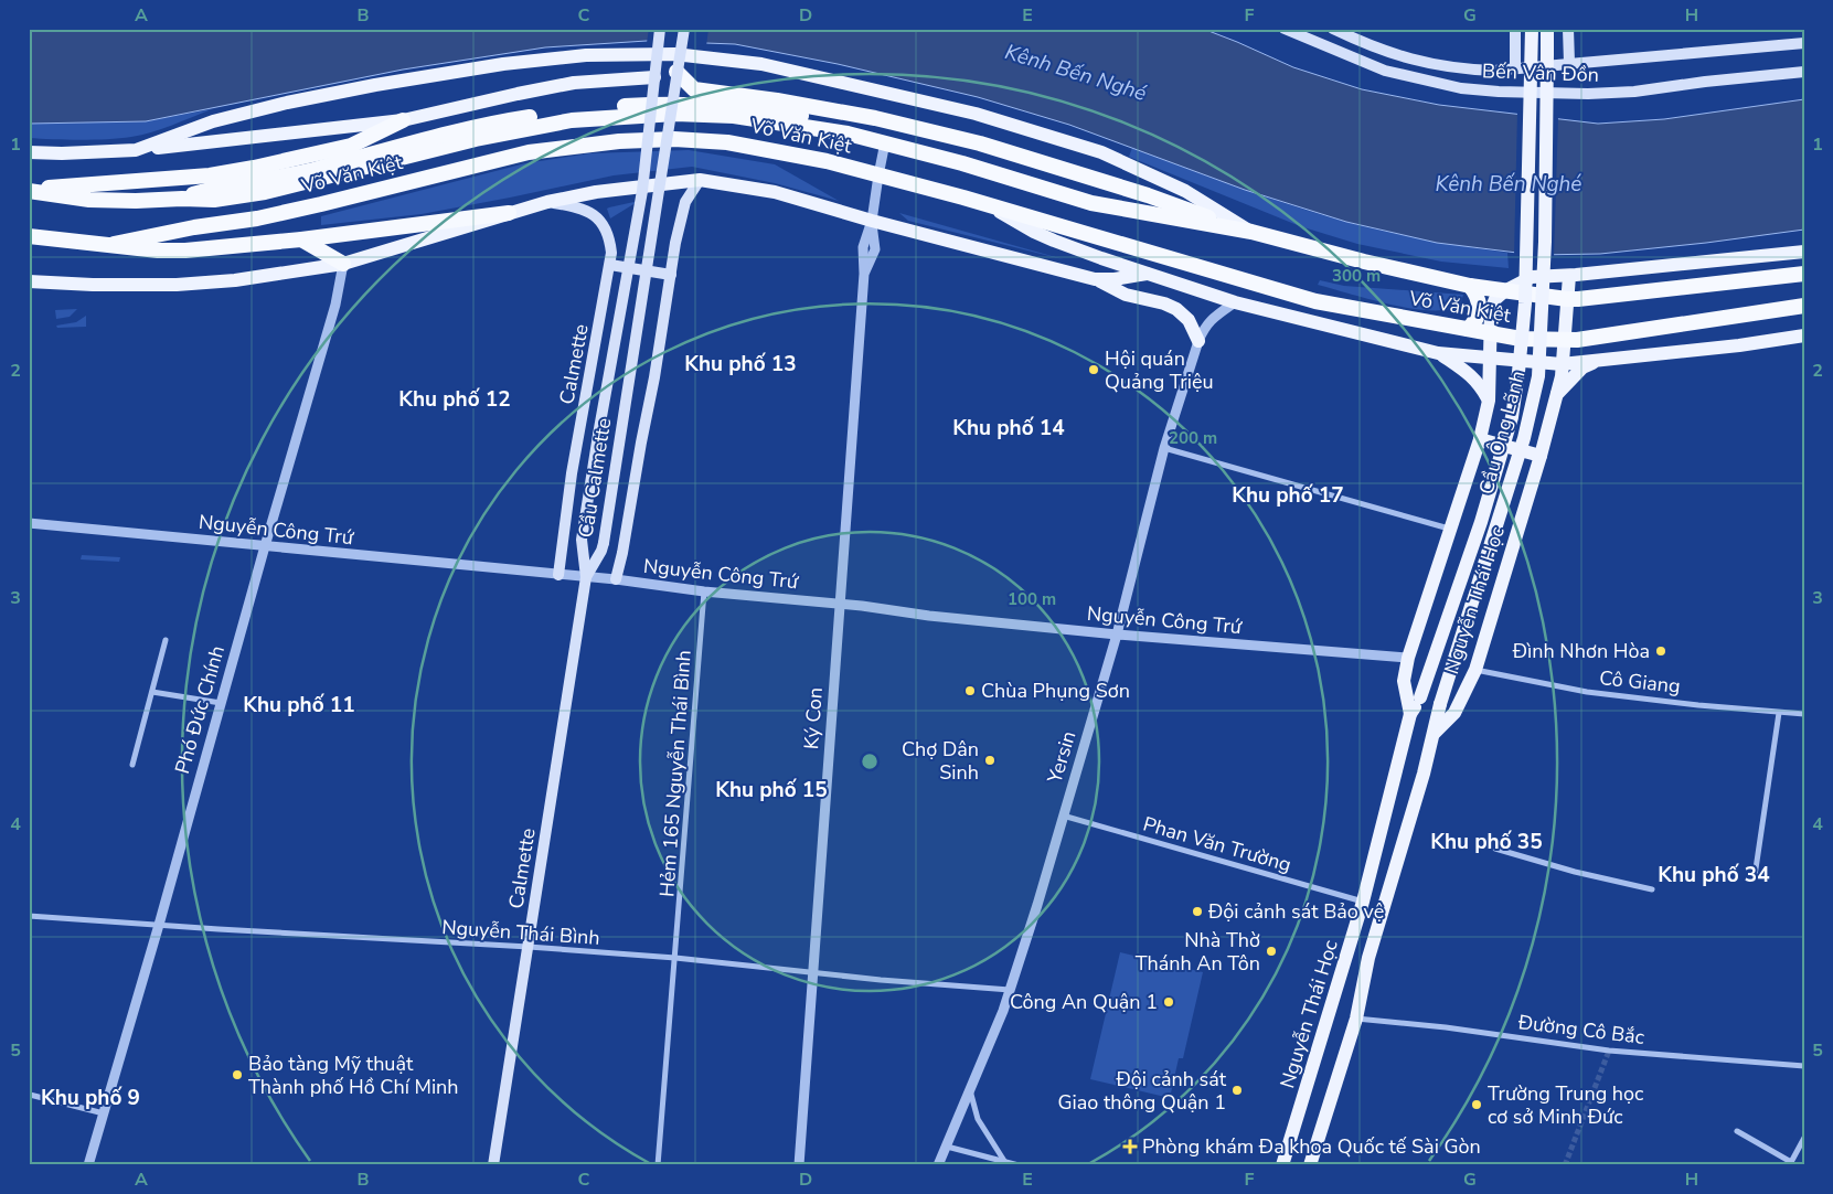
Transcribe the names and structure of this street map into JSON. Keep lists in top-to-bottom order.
{
  "streets": {
    "highway": ["Võ Văn Kiệt"],
    "main road": [
      "Bến Vân Đồn",
      "Calmette",
      "Cầu Ông Lãnh",
      "Cầu Calmette",
      "Nguyễn Thái Học"
    ],
    "street": [
      "Nguyễn Công Trứ",
      "Cô Giang",
      "Phó Đức Chính",
      "Ký Con",
      "Yersin",
      "Hẻm 165 Nguyễn Thái Bình",
      "Phan Văn Trường",
      "Nguyễn Thái Bình",
      "Đường Cô Bắc"
    ]
  },
  "crossings": [
    ["Võ Văn Kiệt", "Calmette"],
    ["Võ Văn Kiệt", "Nguyễn Thái Học"],
    ["Võ Văn Kiệt", "Phó Đức Chính"],
    ["Võ Văn Kiệt", "Ký Con"],
    ["Võ Văn Kiệt", "Yersin"],
    ["Calmette", "Cầu Calmette"],
    ["Calmette", "Nguyễn Công Trứ"],
    ["Calmette", "Nguyễn Thái Bình"],
    ["Cầu Ông Lãnh", "Nguyễn Thái Học"],
    ["Cầu Calmette", "Nguyễn Công Trứ"],
    ["Nguyễn Công Trứ", "Nguyễn Thái Học"],
    ["Nguyễn Công Trứ", "Phó Đức Chính"],
    ["Nguyễn Công Trứ", "Ký Con"],
    ["Nguyễn Công Trứ", "Yersin"],
    ["Nguyễn Công Trứ", "Hẻm 165 Nguyễn Thái Bình"],
    ["Nguyễn Thái Học", "Cô Giang"],
    ["Nguyễn Thái Học", "Phan Văn Trường"],
    ["Nguyễn Thái Học", "Đường Cô Bắc"],
    ["Phó Đức Chính", "Nguyễn Thái Bình"],
    ["Ký Con", "Nguyễn Thái Bình"],
    ["Yersin", "Phan Văn Trường"],
    ["Yersin", "Nguyễn Thái Bình"],
    ["Hẻm 165 Nguyễn Thái Bình", "Nguyễn Thái Bình"]
  ],
  "districts": [
    "Khu phố 13",
    "Khu phố 12",
    "Khu phố 14",
    "Khu phố 17",
    "Khu phố 11",
    "Khu phố 15",
    "Khu phố 35",
    "Khu phố 34",
    "Khu phố 9"
  ],
  "water": ["Kênh Bến Nghé"],
  "places": {
    "other": [
      "Hội quán Quảng Triệu",
      "Đình Nhơn Hòa",
      "Chùa Phụng Sơn",
      "Chợ Dân Sinh",
      "Đội cảnh sát Bảo vệ",
      "Nhà Thờ Thánh An Tôn",
      "Công An Quận 1",
      "Bảo tàng Mỹ thuật Thành phố Hồ Chí Minh",
      "Đội cảnh sát Giao thông Quận 1",
      "Trường Trung học cơ sở Minh Đức"
    ],
    "health": ["Phòng khám Đa khoa Quốc tế Sài Gòn"]
  },
  "grid": {
    "columns": [
      "A",
      "B",
      "C",
      "D",
      "E",
      "F",
      "G",
      "H"
    ],
    "rows": [
      "1",
      "2",
      "3",
      "4",
      "5"
    ]
  },
  "rings": ["300 m", "200 m", "100 m"]
}
